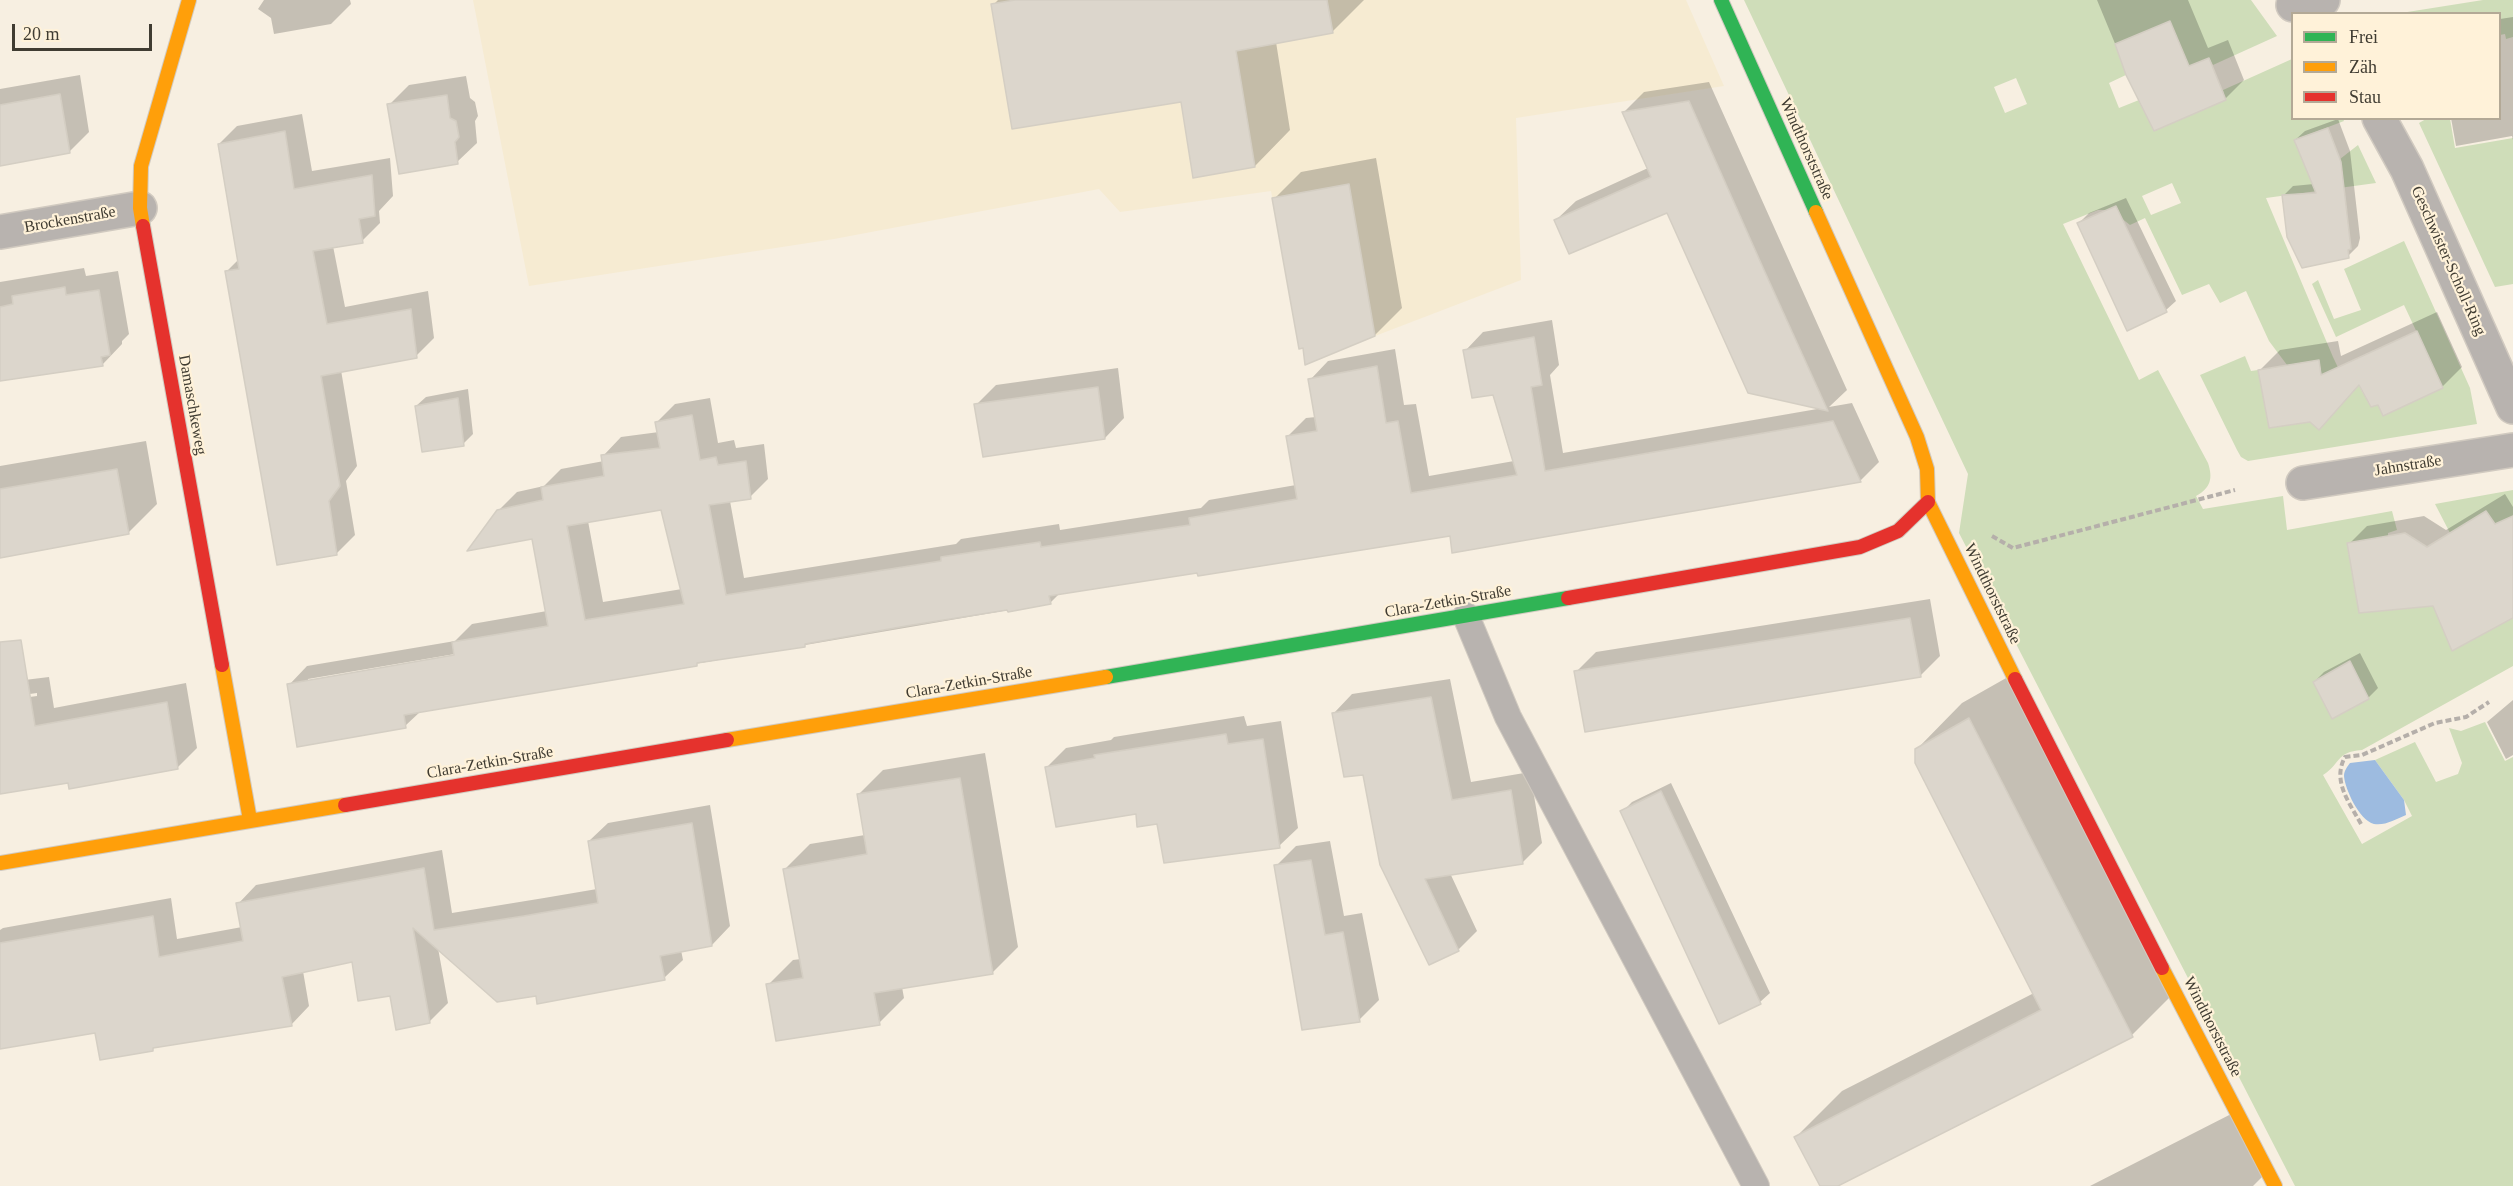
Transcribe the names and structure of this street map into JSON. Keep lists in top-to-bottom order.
{
  "streets": {
    "street": [
      "Windthorststraße",
      "Brockenstraße",
      "Geschwister-Scholl-Ring",
      "Damaschkeweg",
      "Jahnstraße",
      "Clara-Zetkin-Straße"
    ]
  },
  "crossings": [
    ["Windthorststraße", "Clara-Zetkin-Straße"],
    ["Brockenstraße", "Damaschkeweg"],
    ["Damaschkeweg", "Clara-Zetkin-Straße"]
  ],
  "legend": ["Frei", "Zäh", "Stau"],
  "scale_bar": "20 m"
}
